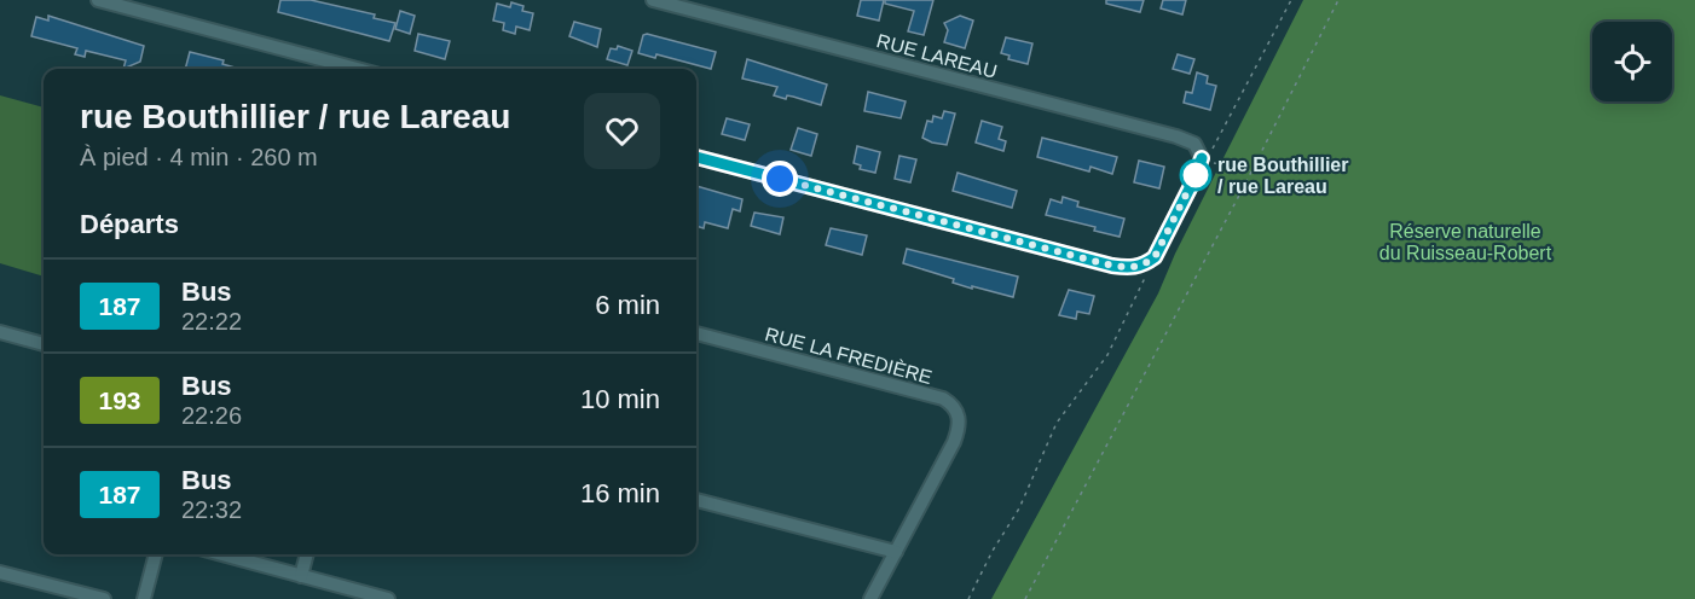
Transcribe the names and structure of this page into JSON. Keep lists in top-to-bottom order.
{
  "streets": {
    "street": ["RUE LAREAU", "RUE LA FREDIÈRE"]
  },
  "parks": ["Réserve naturelle du Ruisseau-Robert"],
  "places": ["rue Bouthillier / rue Lareau"],
  "lines": ["bus line 187"],
  "page": {
    "heading": [
      ["rue Bouthillier / rue Lareau", "À pied · 4 min · 260 m"],
      "Départs"
    ],
    "list": [
      {
        "mark": "187",
        "name": "Bus",
        "note": "22:22",
        "value": "6 min"
      },
      {
        "mark": "193",
        "name": "Bus",
        "note": "22:26",
        "value": "10 min"
      },
      {
        "mark": "187",
        "name": "Bus",
        "note": "22:32",
        "value": "16 min"
      }
    ]
  }
}
